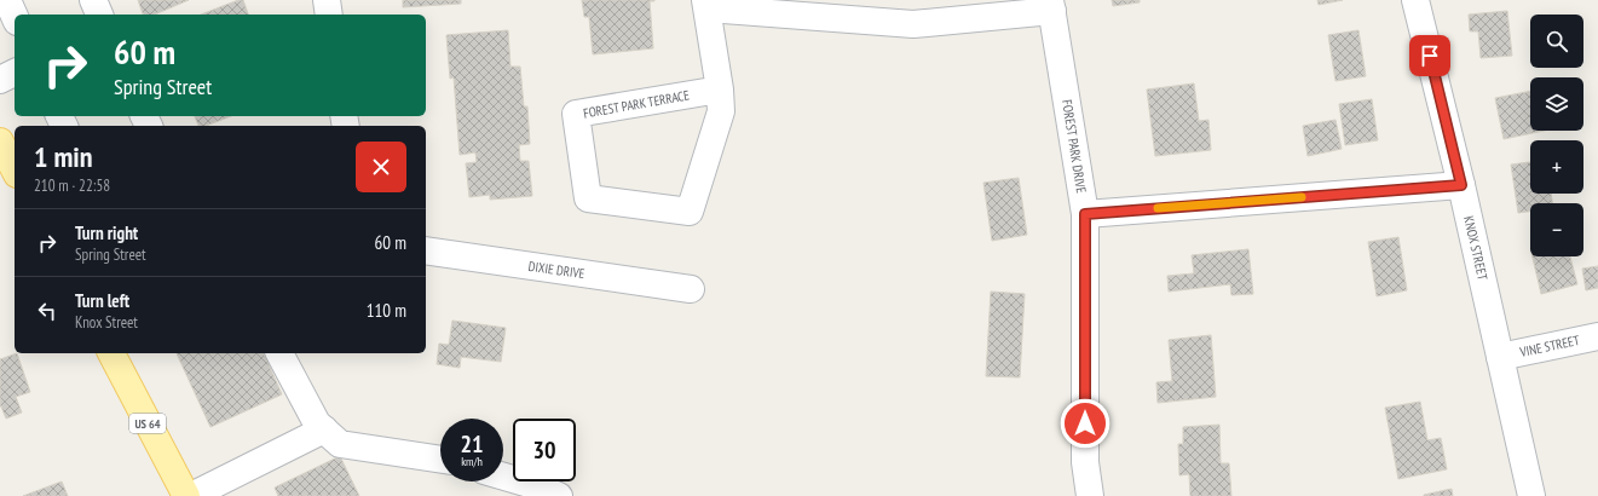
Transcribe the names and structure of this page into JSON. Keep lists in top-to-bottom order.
{
  "streets": {
    "main road": ["US 64"],
    "street": [
      "FOREST PARK TERRACE",
      "FOREST PARK DRIVE",
      "KNOX STREET",
      "DIXIE DRIVE",
      "VINE STREET"
    ]
  },
  "crossings": [
    ["FOREST PARK TERRACE", "FOREST PARK DRIVE"],
    ["KNOX STREET", "VINE STREET"]
  ],
  "page": {
    "map_buttons": ["+", "−"],
    "turn": ["60 m", "Spring Street"],
    "heading": ["1 min", "210 m · 22:58"],
    "list": [
      {
        "name": "Turn right",
        "note": "Spring Street",
        "value": "60 m"
      },
      {
        "name": "Turn left",
        "note": "Knox Street",
        "value": "110 m"
      }
    ],
    "speed": "21 km/h",
    "limit": "30"
  }
}
